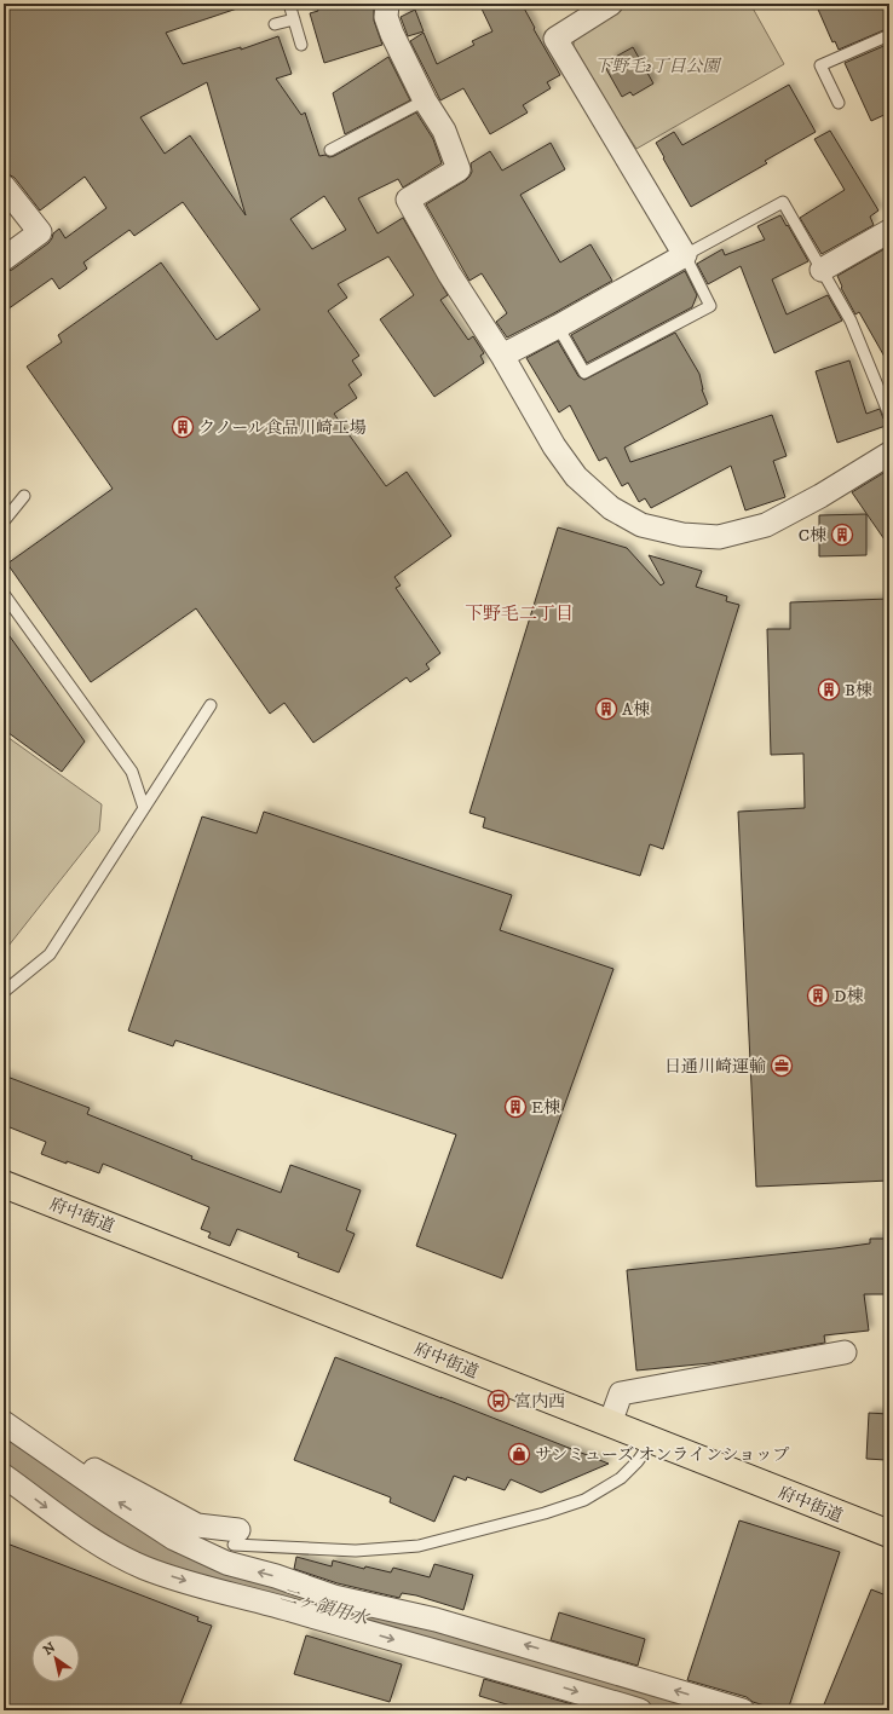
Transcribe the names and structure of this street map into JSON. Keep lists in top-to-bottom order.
{
  "streets": {
    "highway": ["府中街道"]
  },
  "districts": ["下野毛二丁目"],
  "water": ["二ヶ領用水"],
  "parks": ["下野毛2丁目公園"],
  "places": {
    "building": [
      "クノール食品川崎工場",
      "C棟",
      "B棟",
      "A棟",
      "D棟",
      "E棟"
    ],
    "office": ["日通川崎運輸"],
    "bus stop": ["宮内西"],
    "shop": ["サンミューズ オンラインショップ"]
  },
  "north": "top left"
}
